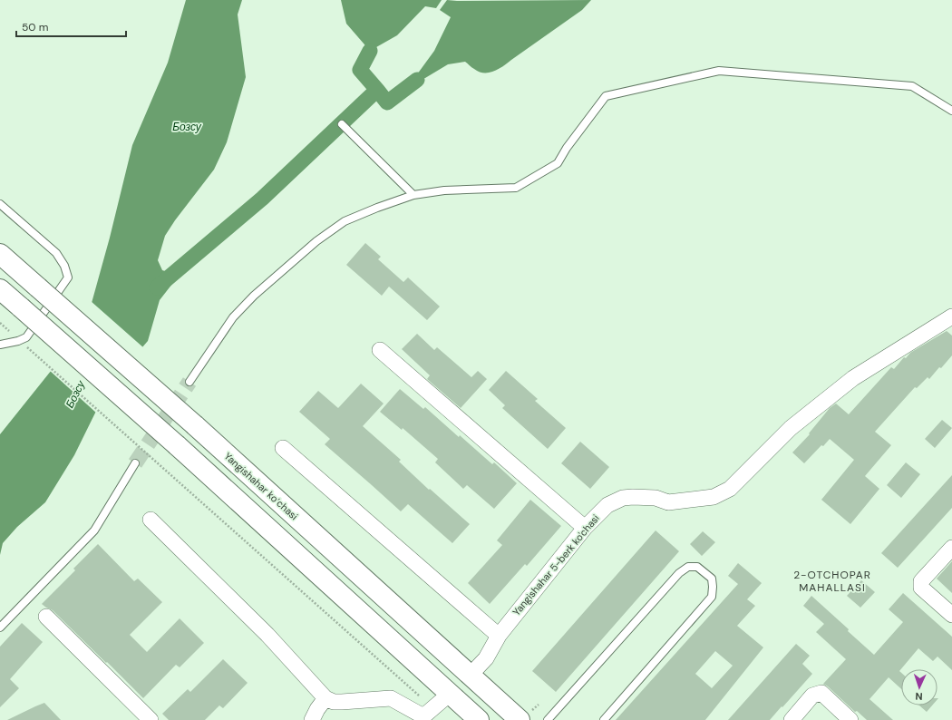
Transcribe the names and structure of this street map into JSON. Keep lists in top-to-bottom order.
{
  "streets": {
    "main road": ["Yangishahar ko‘chasi"],
    "street": ["Yangishahar 5-berk ko'chasi"]
  },
  "crossings": [
    ["Yangishahar ko‘chasi", "Yangishahar 5-berk ko'chasi"]
  ],
  "districts": ["2-OTCHOPAR MAHALLASI"],
  "water": ["Бозсу"],
  "scale_bar": "50 m",
  "north": "bottom"
}
